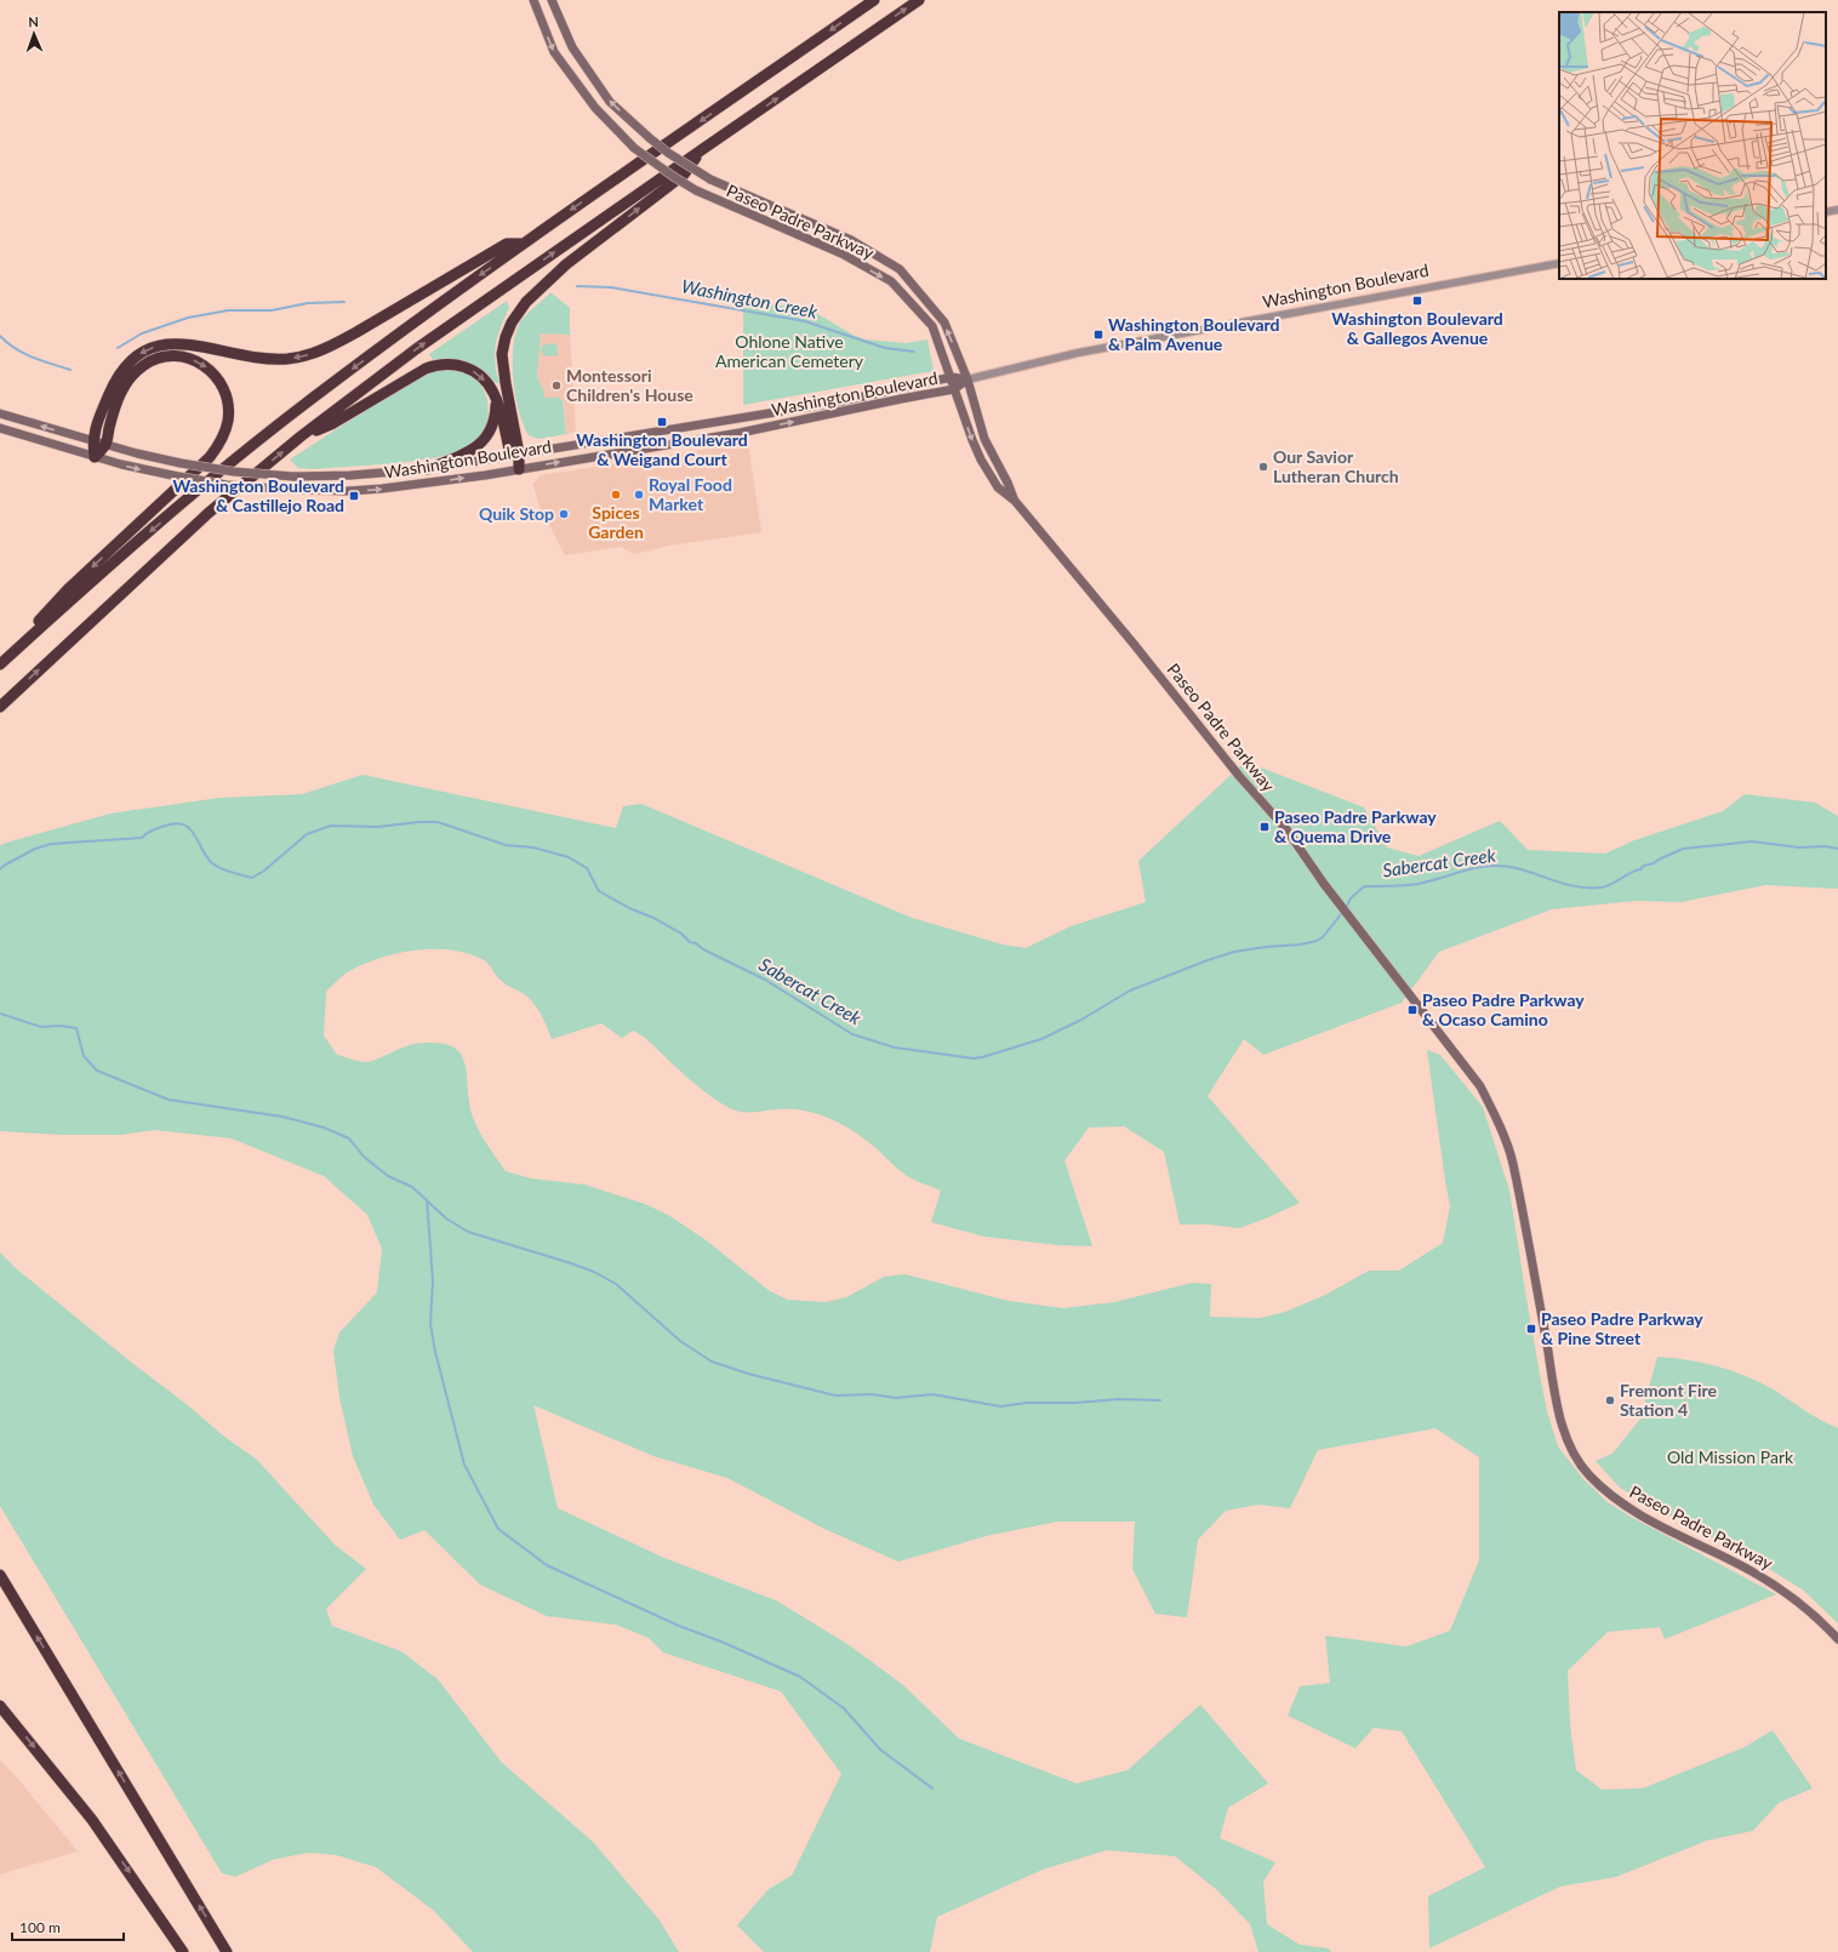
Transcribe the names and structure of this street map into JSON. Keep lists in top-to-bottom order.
{
  "streets": {
    "main road": ["Paseo Padre Parkway", "Washington Boulevard"]
  },
  "crossings": [
    ["Paseo Padre Parkway", "Washington Boulevard"]
  ],
  "water": ["Washington Creek", "Sabercat Creek"],
  "parks": ["Ohlone Native American Cemetery", "Old Mission Park"],
  "places": {
    "transit": [
      "Washington Boulevard & Gallegos Avenue",
      "Washington Boulevard & Palm Avenue",
      "Washington Boulevard & Weigand Court",
      "Washington Boulevard & Castillejo Road",
      "Paseo Padre Parkway & Quema Drive",
      "Paseo Padre Parkway & Ocaso Camino",
      "Paseo Padre Parkway & Pine Street"
    ],
    "other": [
      "Montessori Children's House",
      "Our Savior Lutheran Church",
      "Spices Garden",
      "Royal Food Market",
      "Quik Stop",
      "Fremont Fire Station 4"
    ]
  },
  "scale_bar": "100 m",
  "north": "top"
}
